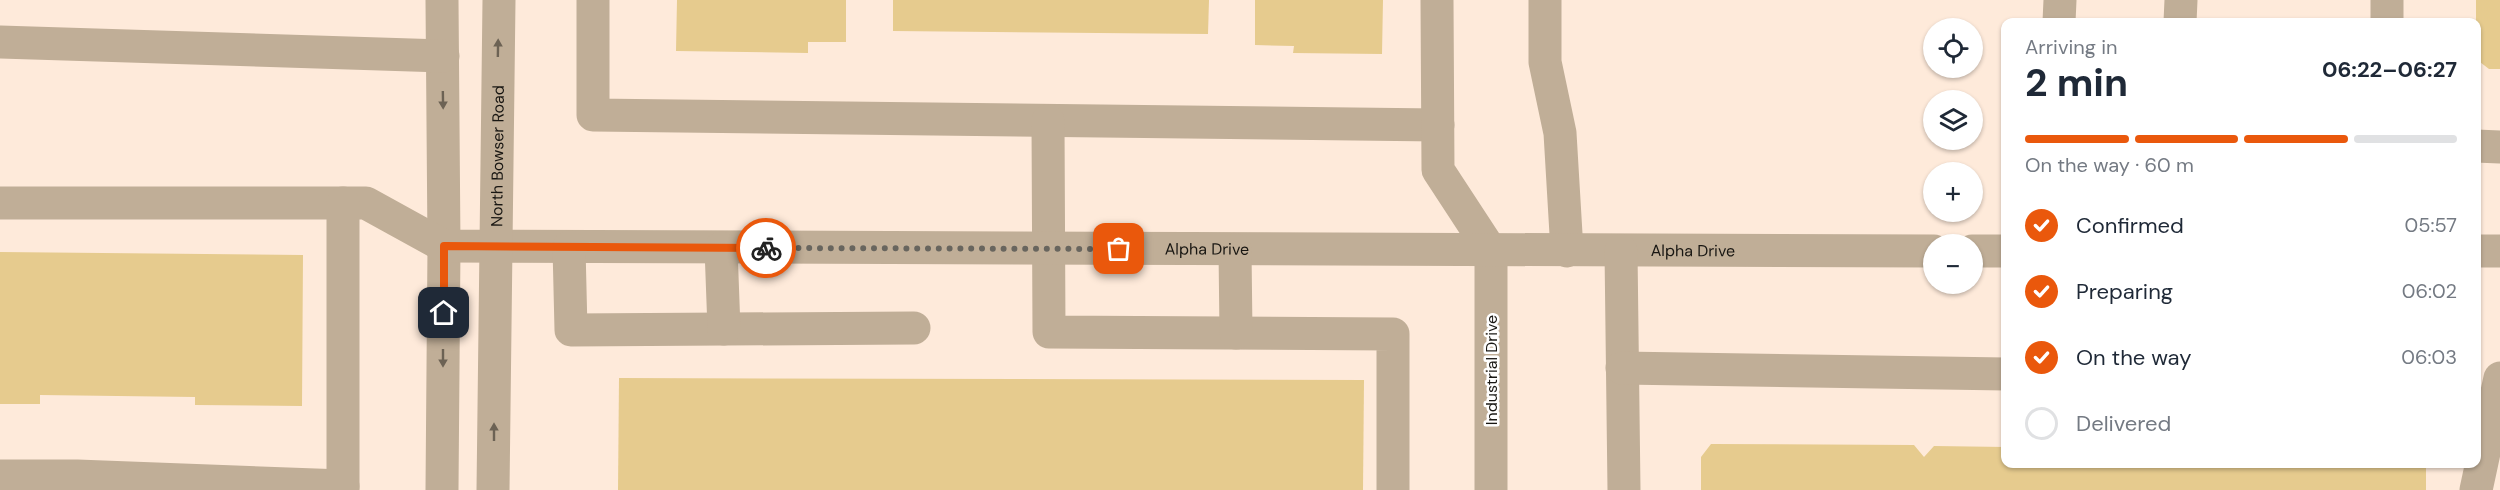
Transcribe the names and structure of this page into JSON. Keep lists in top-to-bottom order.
{
  "streets": {
    "street": ["North Bowser Road", "Alpha Drive", "Industrial Drive"]
  },
  "crossings": [
    ["North Bowser Road", "Alpha Drive"],
    ["Alpha Drive", "Industrial Drive"]
  ],
  "page": {
    "map_buttons": ["+", "−"],
    "heading": ["2 min", "Arriving in", "06:22–06:27"],
    "bar": "On the way · 60 m",
    "list": [
      ["Confirmed", "05:57"],
      ["Preparing", "06:02"],
      ["On the way", "06:03"],
      "Delivered"
    ]
  }
}
